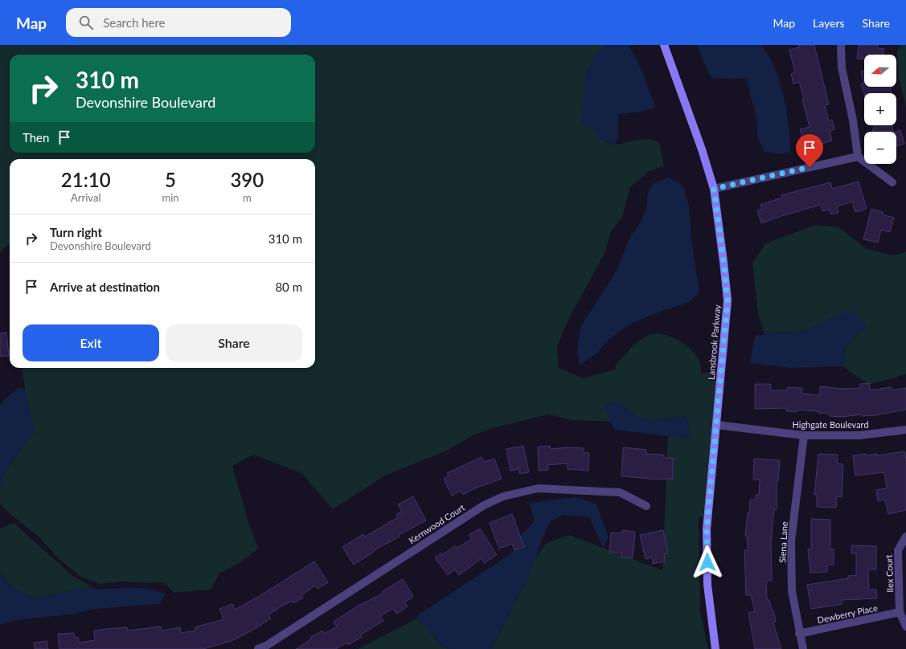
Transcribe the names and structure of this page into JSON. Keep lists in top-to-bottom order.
{
  "streets": {
    "street": [
      "Lansbrook Parkway",
      "Highgate Boulevard",
      "Kernwood Court",
      "Siena Lane",
      "Ilex Court",
      "Dewberry Place"
    ]
  },
  "crossings": [
    ["Lansbrook Parkway", "Highgate Boulevard"],
    ["Highgate Boulevard", "Siena Lane"],
    ["Siena Lane", "Dewberry Place"],
    ["Ilex Court", "Dewberry Place"]
  ],
  "north": "left",
  "page": {
    "header": "Map",
    "search": "Search here",
    "nav": ["Map", "Layers", "Share"],
    "map_buttons": ["+", "−"],
    "turn": ["310 m", "Devonshire Boulevard"],
    "then": "Then",
    "eta": [
      "21:10",
      "Arrival",
      "5",
      "min",
      "390",
      "m"
    ],
    "list": [
      {
        "name": "Turn right",
        "note": "Devonshire Boulevard",
        "value": "310 m"
      },
      {
        "name": "Arrive at destination",
        "value": "80 m"
      }
    ],
    "buttons": ["Exit", "Share"]
  }
}
